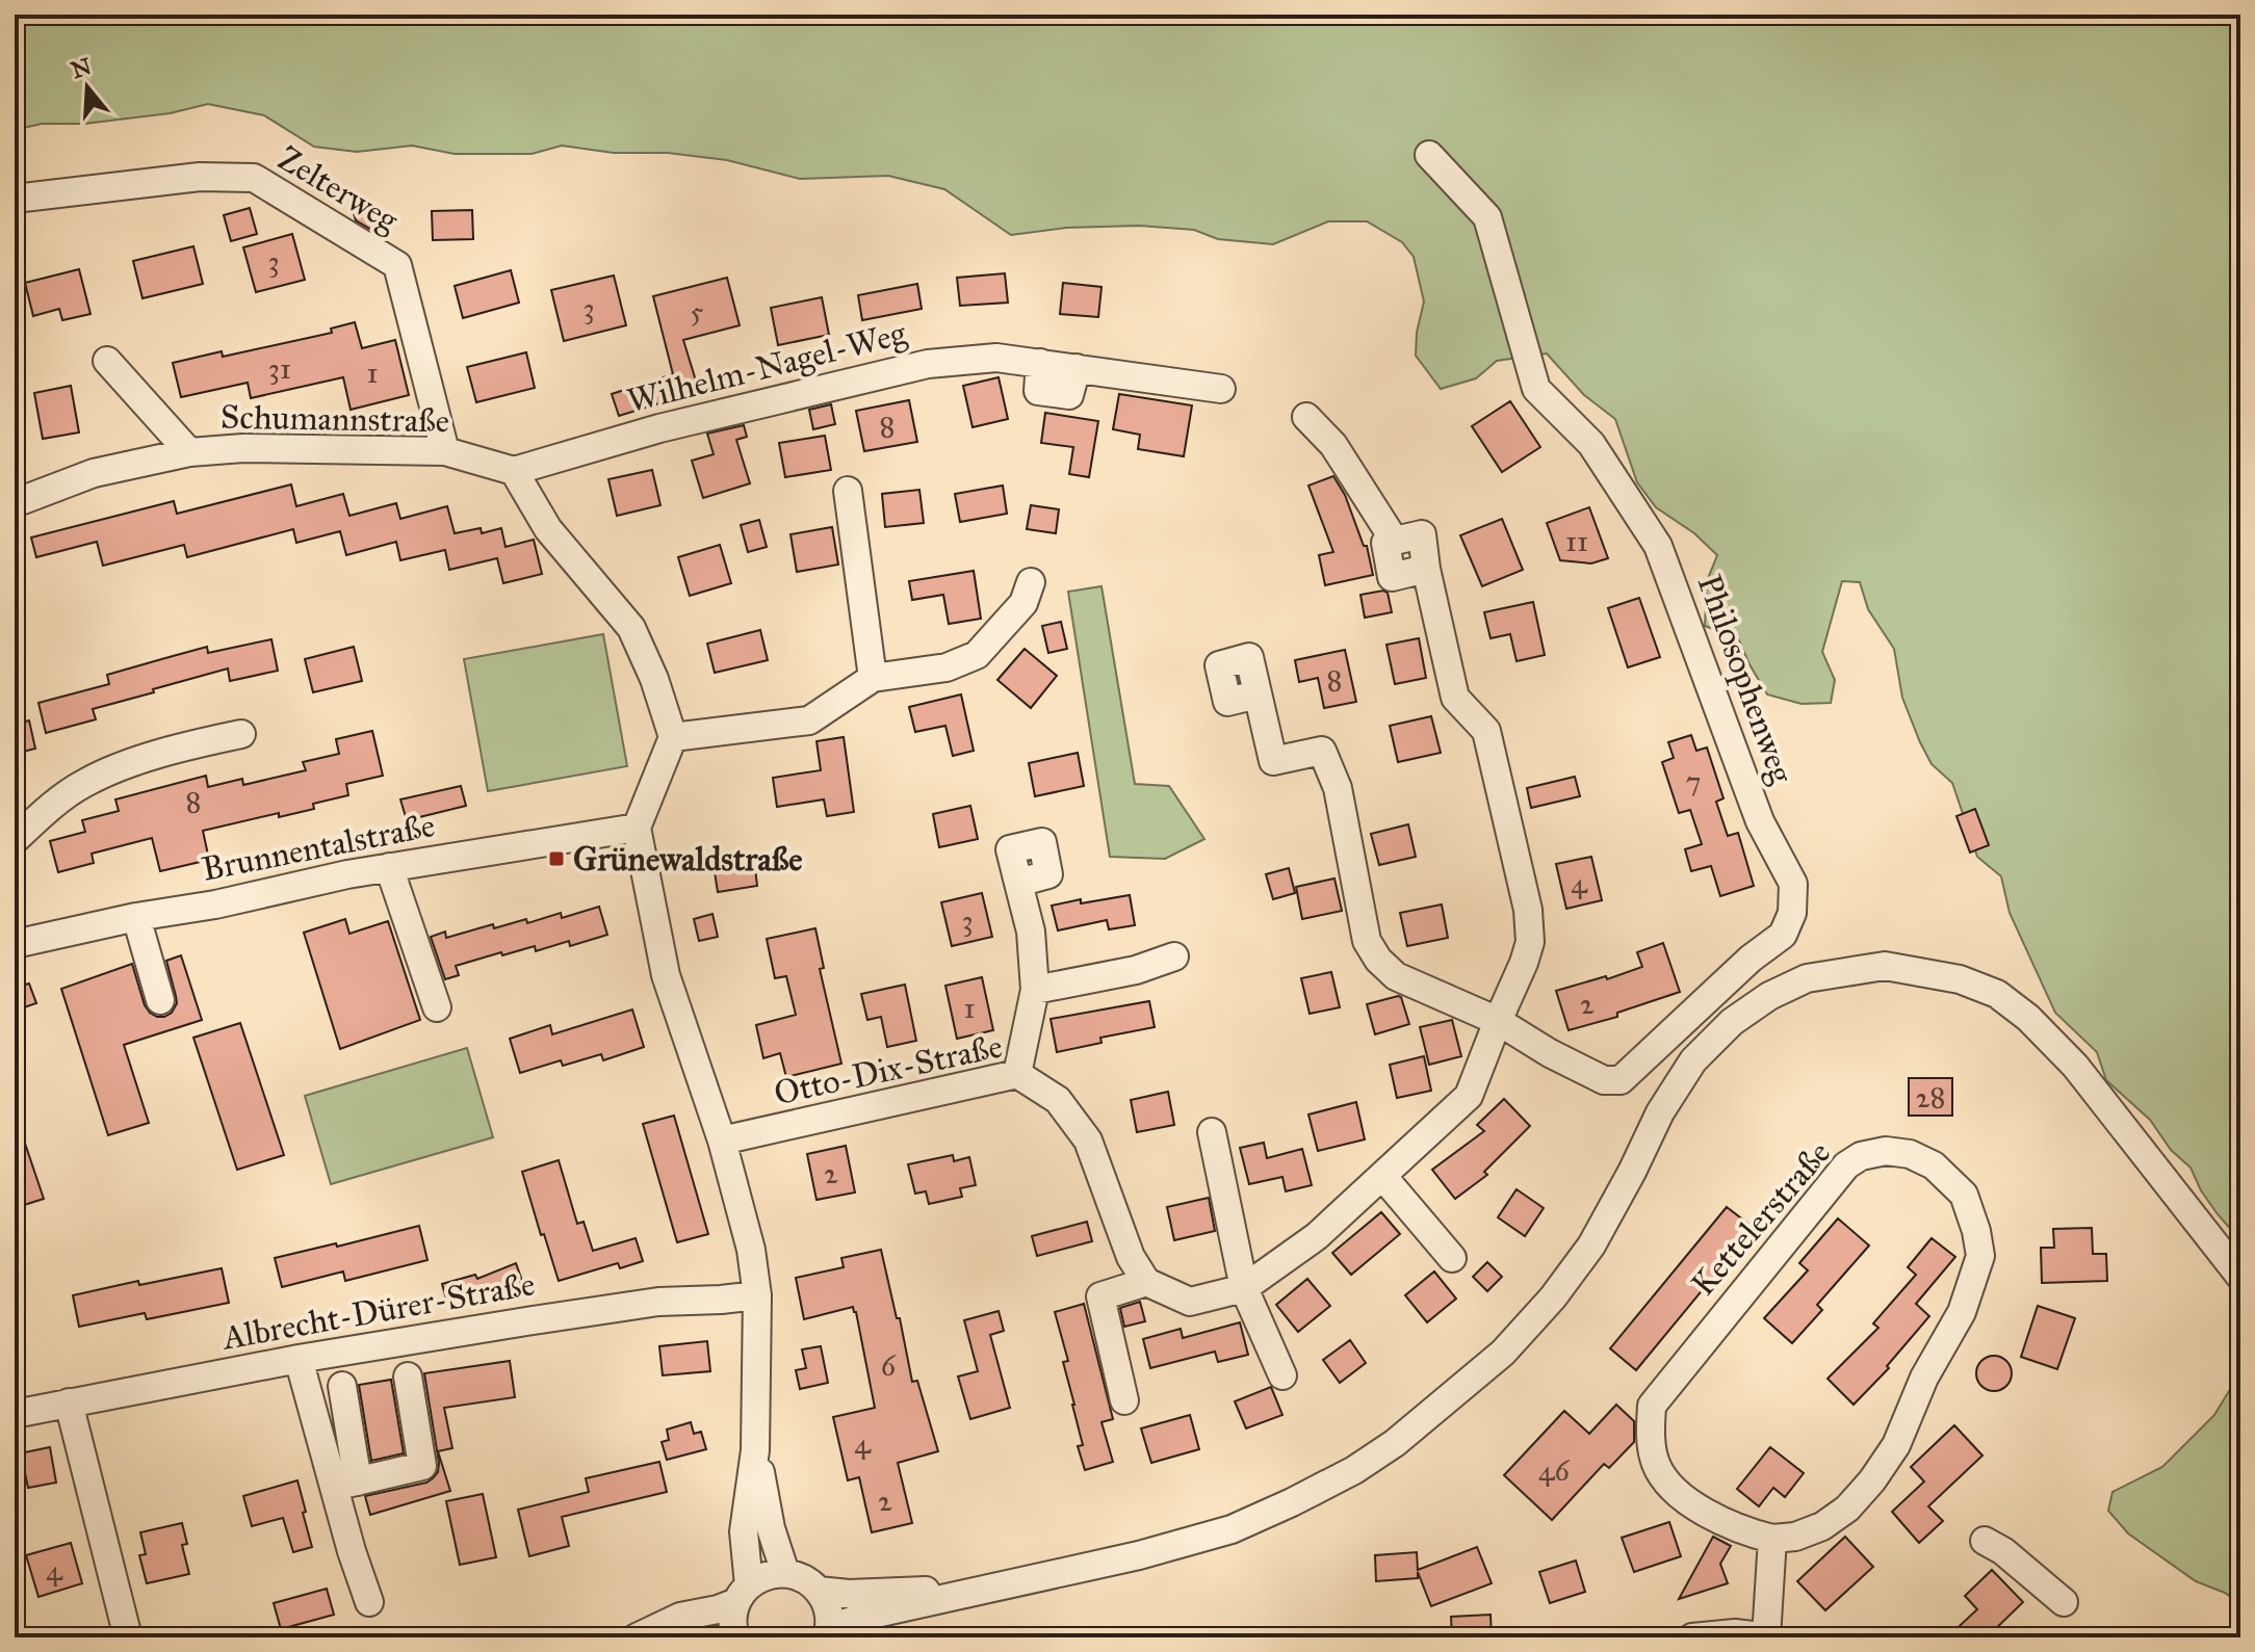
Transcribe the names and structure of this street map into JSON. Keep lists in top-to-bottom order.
{
  "streets": {
    "street": [
      "Zelterweg",
      "Wilhelm-Nagel-Weg",
      "Schumannstraße",
      "Philosophenweg",
      "Brunnentalstraße",
      "Otto-Dix-Straße",
      "Kettelerstraße",
      "Albrecht-Dürer-Straße"
    ]
  },
  "crossings": [
    ["Zelterweg", "Schumannstraße"],
    ["Wilhelm-Nagel-Weg", "Schumannstraße"]
  ],
  "places": {
    "transit": ["Grünewaldstraße"]
  },
  "house_numbers": [
    "3",
    "3",
    "5",
    "31",
    "1",
    "8",
    "11",
    "8",
    "7",
    "8",
    "4",
    "3",
    "2",
    "1",
    "28",
    "2",
    "6",
    "4",
    "46",
    "2",
    "4"
  ],
  "north": "top"
}
